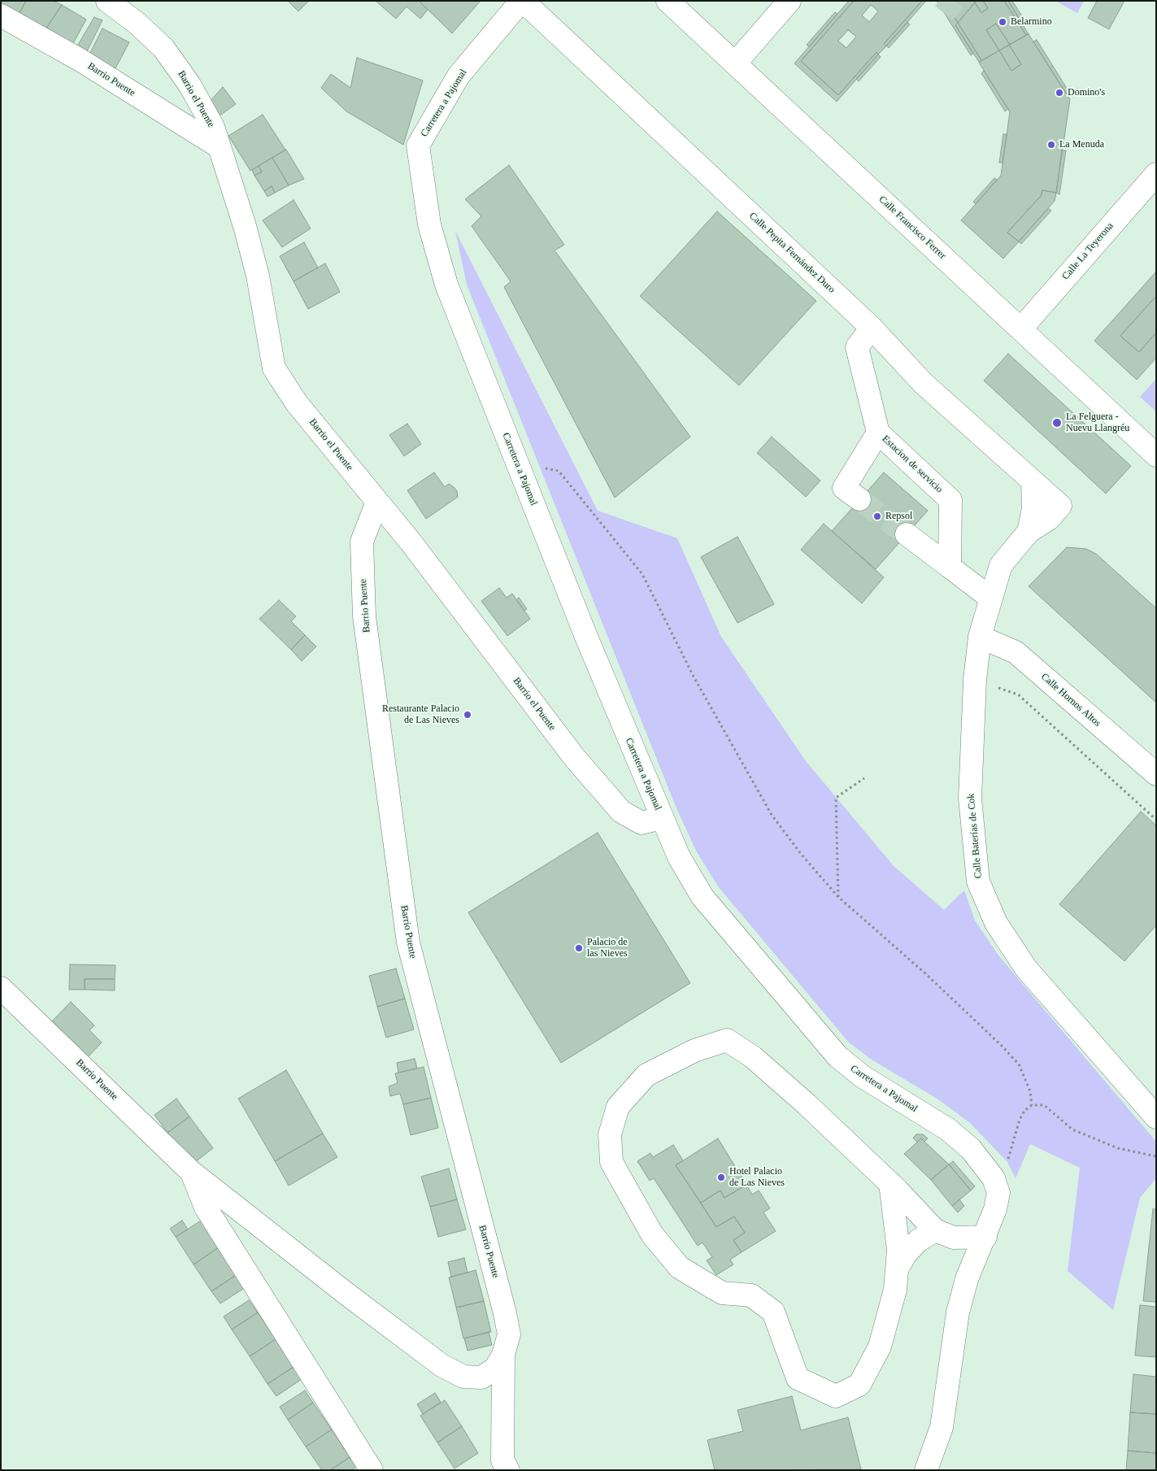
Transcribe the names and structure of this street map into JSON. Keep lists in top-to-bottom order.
{
  "streets": {
    "street": [
      "Barrio Puente",
      "Barrio el Puente",
      "Carretera a Pajomal",
      "Calle Francisco Ferrer",
      "Calle La Teyerona",
      "Calle Pepita Fernández Duro",
      "Estacion de servicio",
      "Calle Hornos Altos",
      "Calle Baterías de Cok"
    ]
  },
  "crossings": [
    ["Barrio Puente", "Barrio el Puente"],
    ["Barrio el Puente", "Carretera a Pajomal"],
    ["Carretera a Pajomal", "Calle Pepita Fernández Duro"],
    ["Calle Francisco Ferrer", "Calle La Teyerona"],
    ["Calle Pepita Fernández Duro", "Estacion de servicio"],
    ["Calle Pepita Fernández Duro", "Calle Baterías de Cok"],
    ["Calle Hornos Altos", "Calle Baterías de Cok"]
  ],
  "places": [
    "Belarmino",
    "Domino's",
    "La Menuda",
    "La Felguera - Nuevu Llangréu",
    "Repsol",
    "Restaurante Palacio de Las Nieves",
    "Palacio de las Nieves",
    "Hotel Palacio de Las Nieves"
  ]
}
